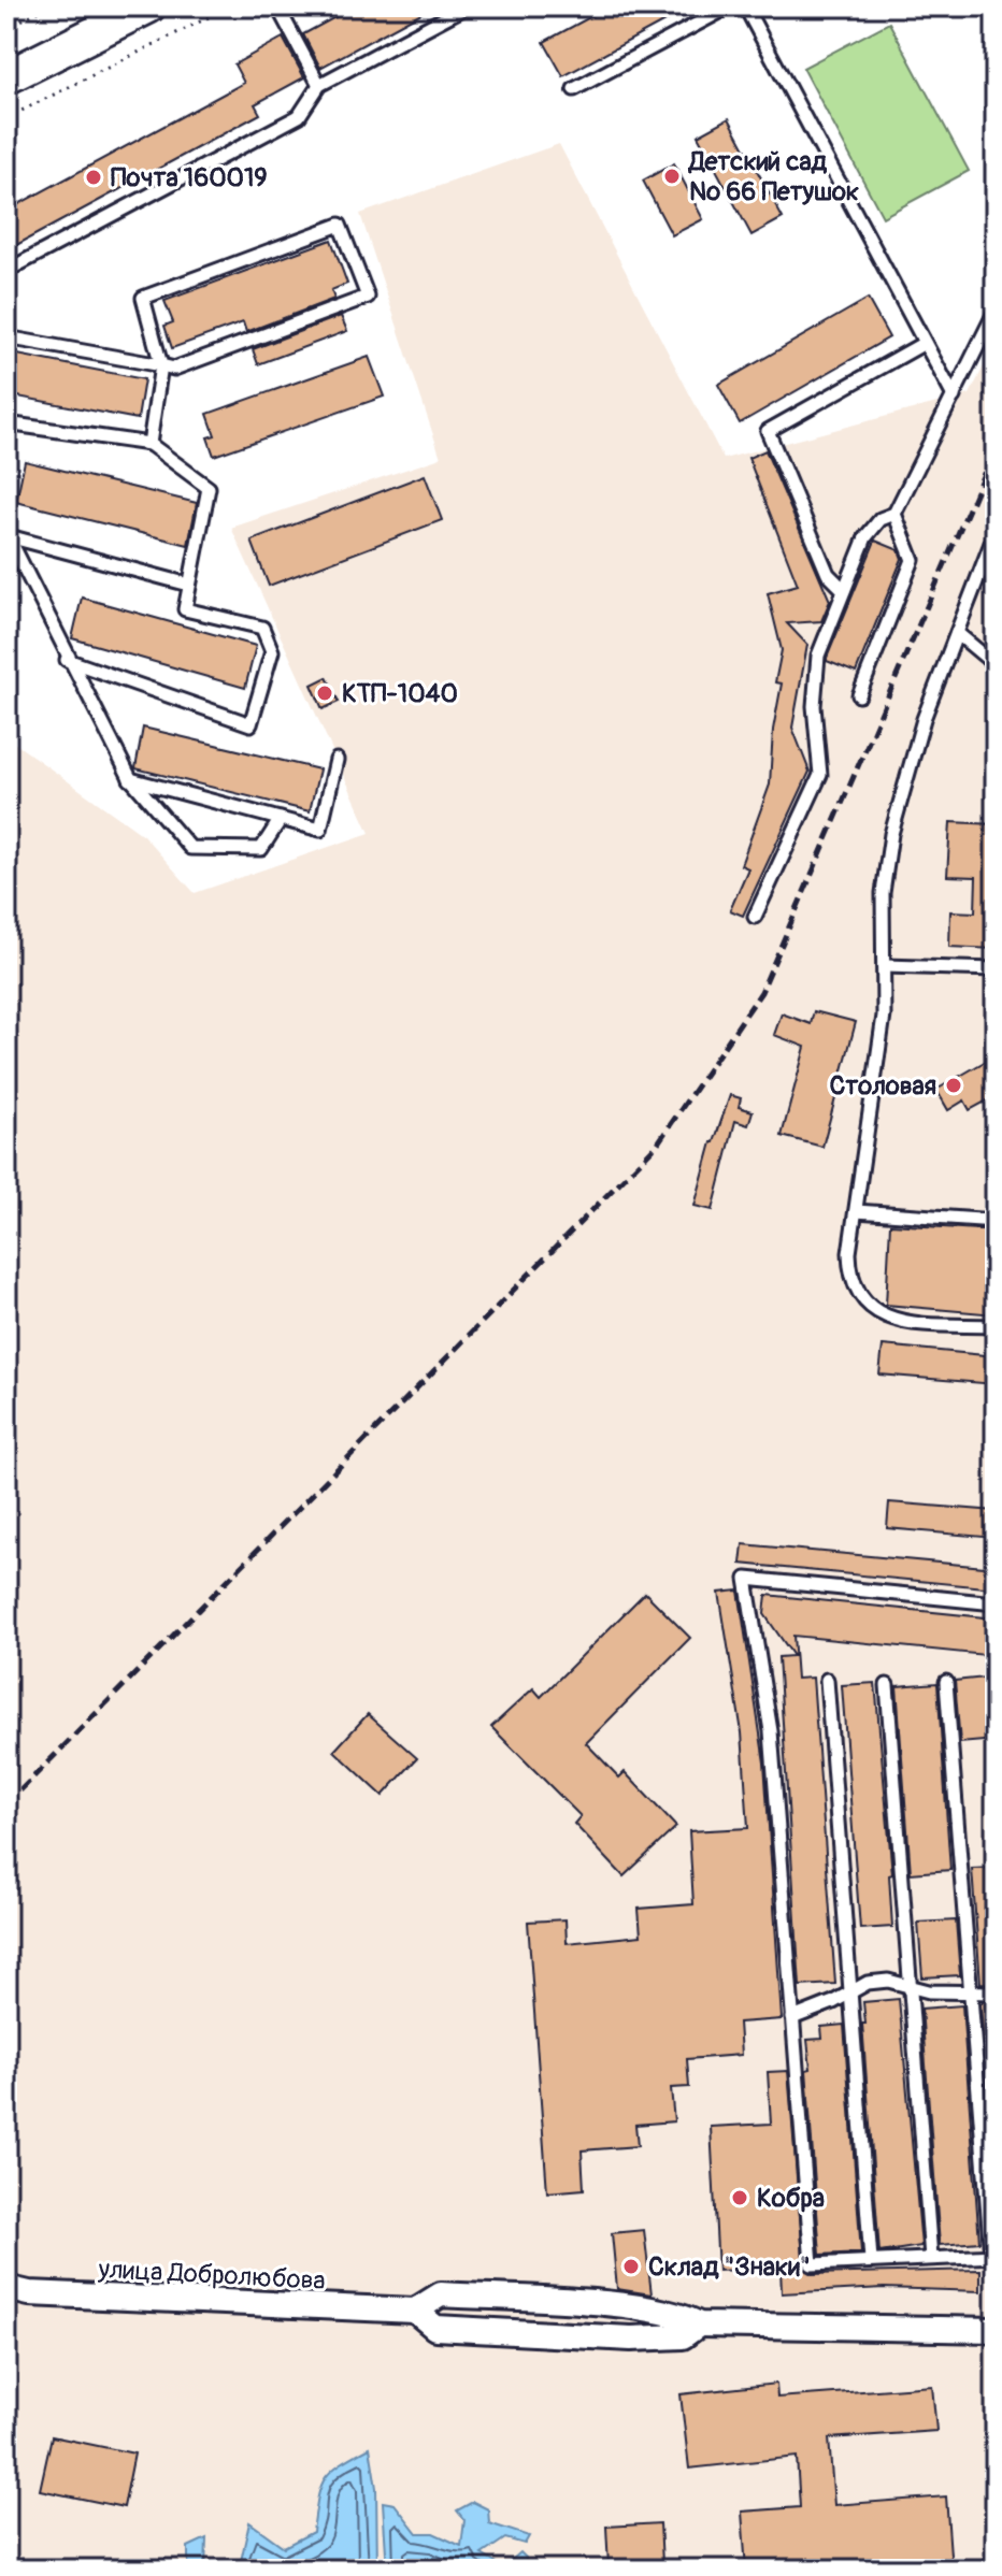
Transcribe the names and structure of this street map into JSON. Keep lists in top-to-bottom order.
{
  "streets": {
    "street": ["улица Добролюбова"]
  },
  "places": [
    "Детский сад № 66 Петушок",
    "Почта 160019",
    "КТП-1040",
    "Столовая",
    "Кобра",
    "Склад \"Знаки\""
  ]
}
